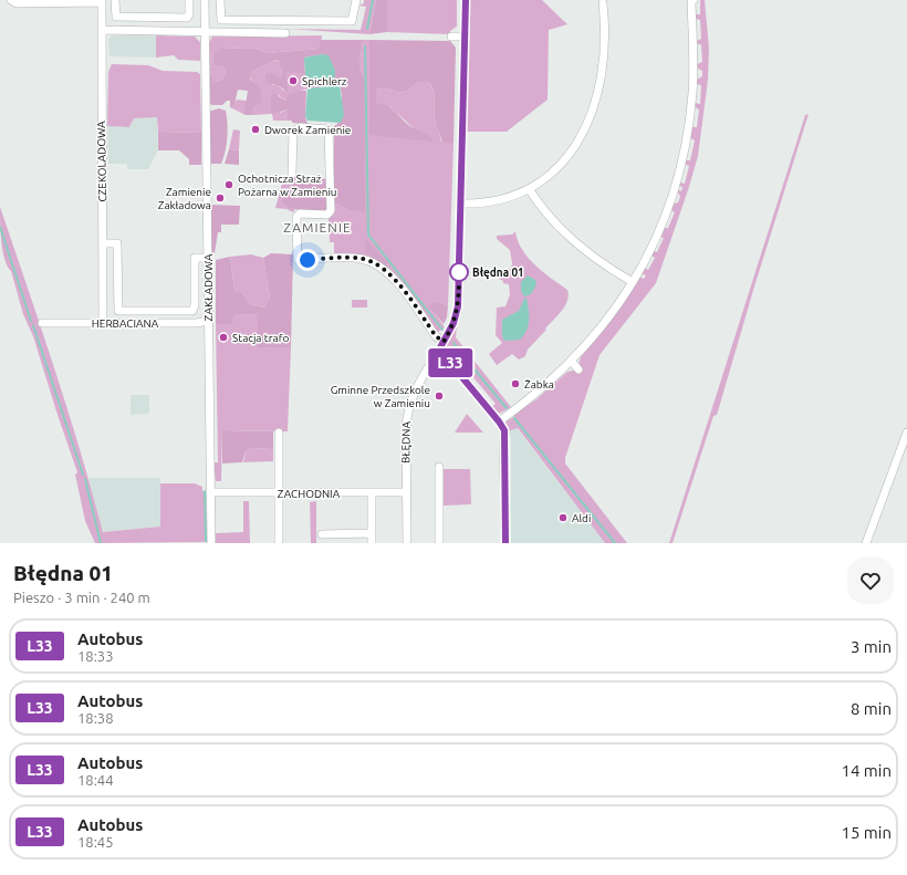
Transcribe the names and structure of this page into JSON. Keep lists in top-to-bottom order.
{
  "streets": {
    "street": [
      "CZEKOLADOWA",
      "ZAKŁADOWA",
      "HERBACIANA",
      "BŁĘDNA",
      "ZACHODNIA"
    ]
  },
  "crossings": [
    ["CZEKOLADOWA", "HERBACIANA"],
    ["ZAKŁADOWA", "HERBACIANA"],
    ["ZAKŁADOWA", "ZACHODNIA"],
    ["BŁĘDNA", "ZACHODNIA"]
  ],
  "districts": ["ZAMIENIE"],
  "places": [
    "Spichlerz",
    "Dworek Zamienie",
    "Ochotnicza Straż Pożarna w Zamieniu",
    "Zamienie Zakładowa",
    "Błędna 01",
    "Stacja trafo",
    "Żabka",
    "Gminne Przedszkole w Zamieniu",
    "Aldi"
  ],
  "lines": ["bus line L33"],
  "page": {
    "on_map": "L33",
    "heading": ["Błędna 01", "Pieszo · 3 min · 240 m"],
    "list": [
      {
        "mark": "L33",
        "name": "Autobus",
        "note": "18:33",
        "value": "3 min"
      },
      {
        "mark": "L33",
        "name": "Autobus",
        "note": "18:38",
        "value": "8 min"
      },
      {
        "mark": "L33",
        "name": "Autobus",
        "note": "18:44",
        "value": "14 min"
      },
      {
        "mark": "L33",
        "name": "Autobus",
        "note": "18:45",
        "value": "15 min"
      }
    ]
  }
}
